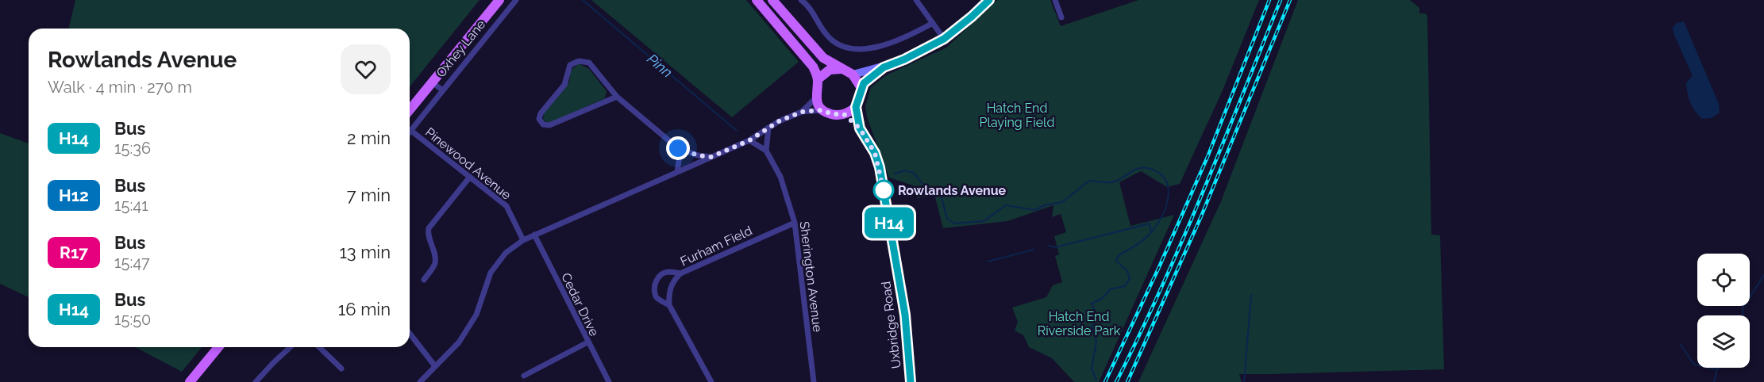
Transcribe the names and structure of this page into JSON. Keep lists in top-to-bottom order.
{
  "streets": {
    "main road": ["Oxhey Lane", "Uxbridge Road"],
    "street": [
      "Pinewood Avenue",
      "Furham Field",
      "Sherington Avenue",
      "Cedar Drive"
    ]
  },
  "crossings": [
    ["Oxhey Lane", "Pinewood Avenue"],
    ["Furham Field", "Sherington Avenue"]
  ],
  "water": ["Pinn"],
  "parks": ["Hatch End Playing Field", "Hatch End Riverside Park"],
  "places": ["Rowlands Avenue"],
  "lines": ["bus line H14"],
  "page": {
    "on_map": "H14",
    "heading": ["Rowlands Avenue", "Walk · 4 min · 270 m"],
    "list": [
      {
        "mark": "H14",
        "name": "Bus",
        "note": "15:36",
        "value": "2 min"
      },
      {
        "mark": "H12",
        "name": "Bus",
        "note": "15:41",
        "value": "7 min"
      },
      {
        "mark": "R17",
        "name": "Bus",
        "note": "15:47",
        "value": "13 min"
      },
      {
        "mark": "H14",
        "name": "Bus",
        "note": "15:50",
        "value": "16 min"
      }
    ]
  }
}
